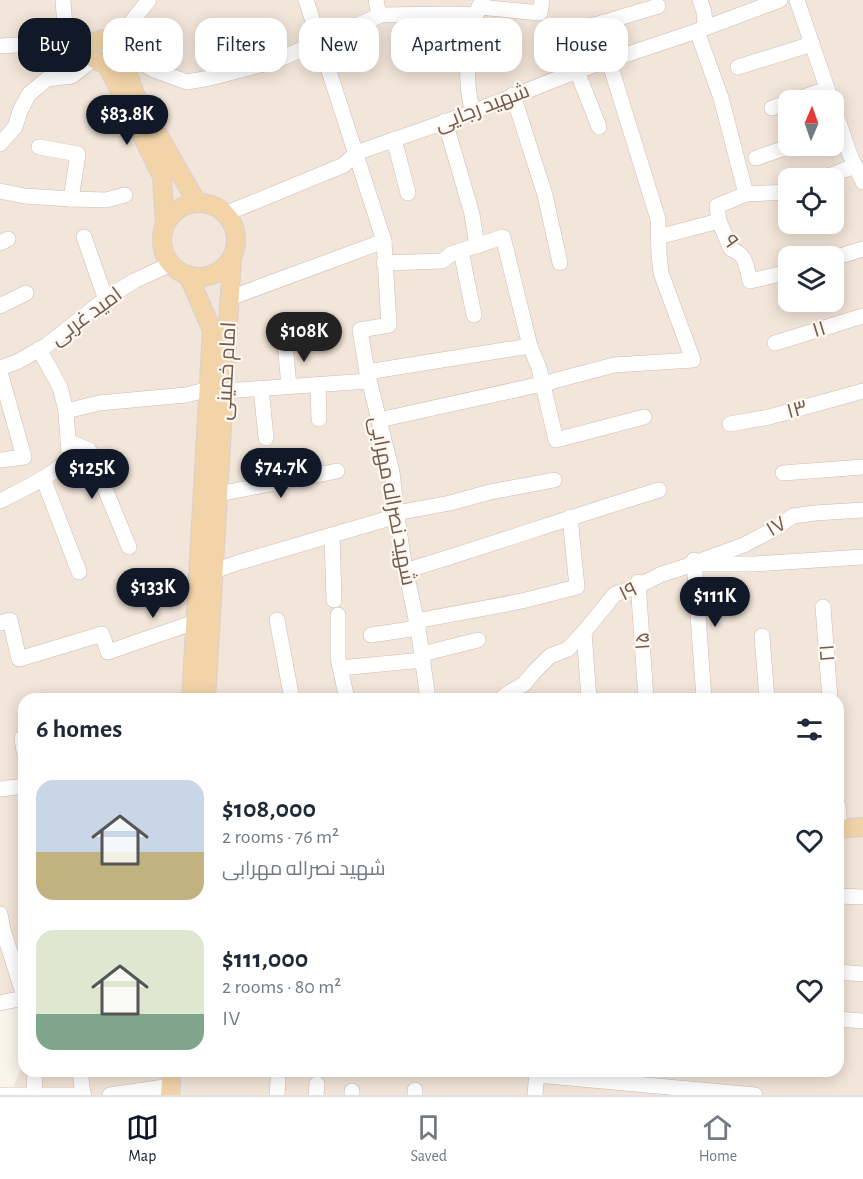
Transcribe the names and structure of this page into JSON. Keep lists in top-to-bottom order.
{
  "streets": {
    "main road": ["امام خمینی"],
    "street": [
      "شهید رجایی",
      "۹",
      "امید غربی",
      "۱۱",
      "۱۳",
      "شهید نصراله مهرابی",
      "۱۷",
      "۱۹",
      "۱۵",
      "۲۱"
    ]
  },
  "crossings": [
    ["شهید رجایی", "امید غربی"],
    ["شهید رجایی", "امام خمینی"],
    ["شهید رجایی", "شهید نصراله مهرابی"],
    ["امید غربی", "امام خمینی"],
    ["۱۷", "۱۹"],
    ["۱۹", "۱۵"]
  ],
  "north": "top",
  "page": {
    "chip": [
      "Buy",
      "Rent",
      "Filters",
      "New",
      "Apartment",
      "House"
    ],
    "price": [
      "$83.8K",
      "$108K",
      "$74.7K",
      "$125K",
      "$133K",
      "$111K"
    ],
    "heading": "6 homes",
    "list": [
      {
        "name": "$108,000",
        "note": "2 rooms · 76 m² · شهید نصراله مهرابی"
      },
      {
        "name": "$111,000",
        "note": "2 rooms · 80 m² · ۱۷"
      }
    ],
    "tabs": ["Map", "Saved", "Home"]
  }
}
